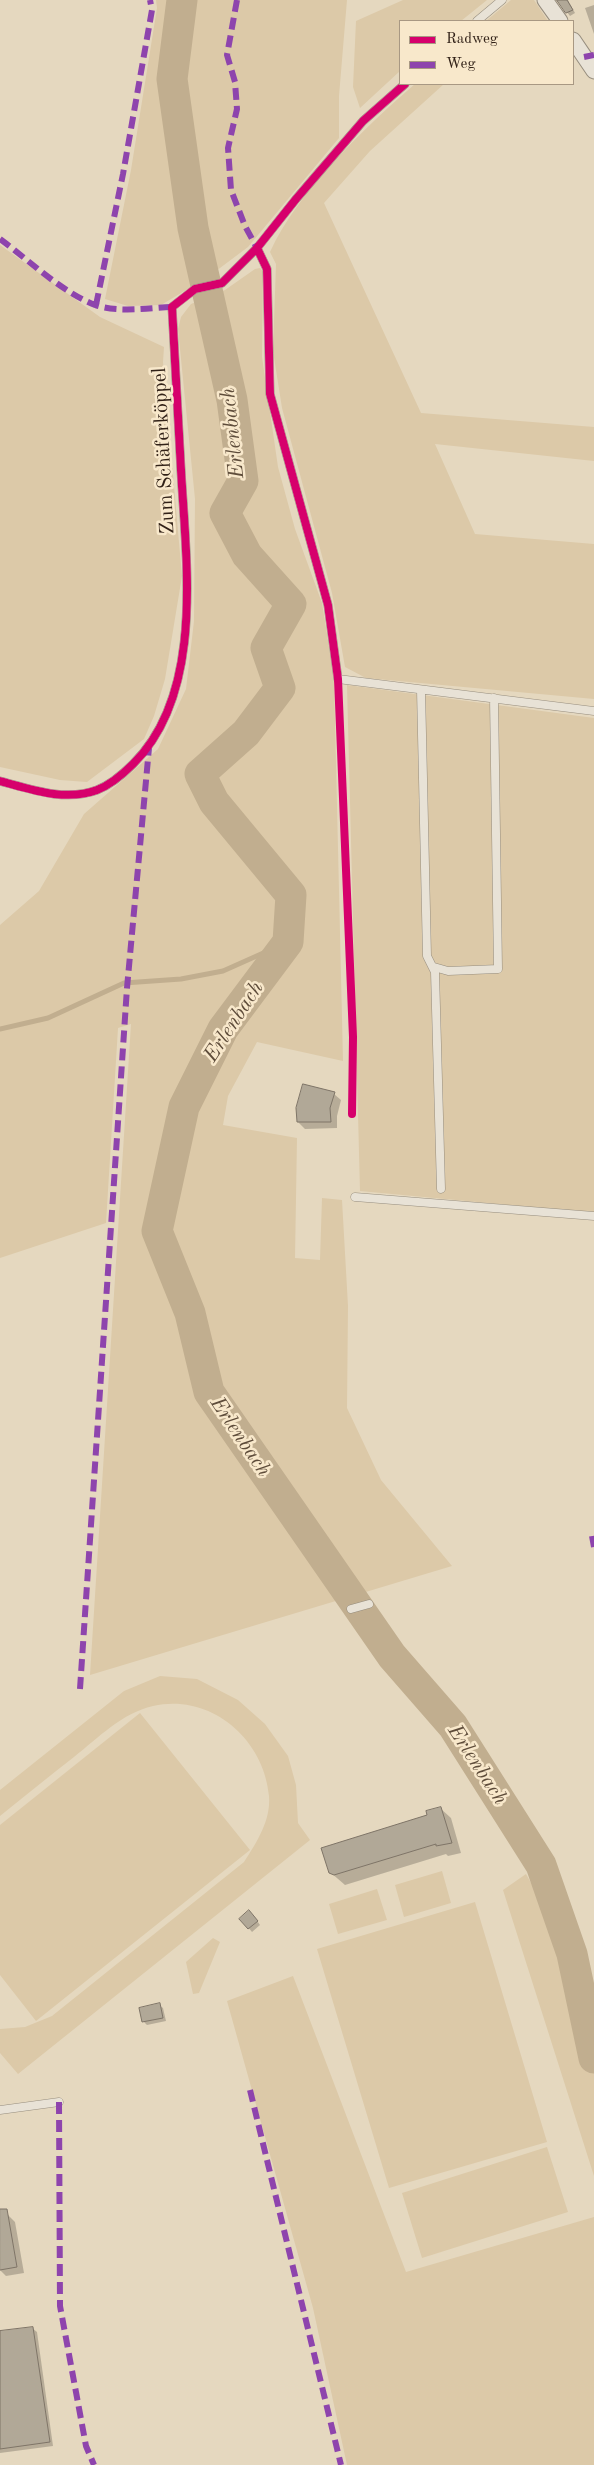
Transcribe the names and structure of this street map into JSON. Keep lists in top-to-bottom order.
{
  "streets": {
    "lane": ["Zum Schäferköppel"]
  },
  "water": ["Erlenbach"],
  "legend": ["Radweg", "Weg"]
}
